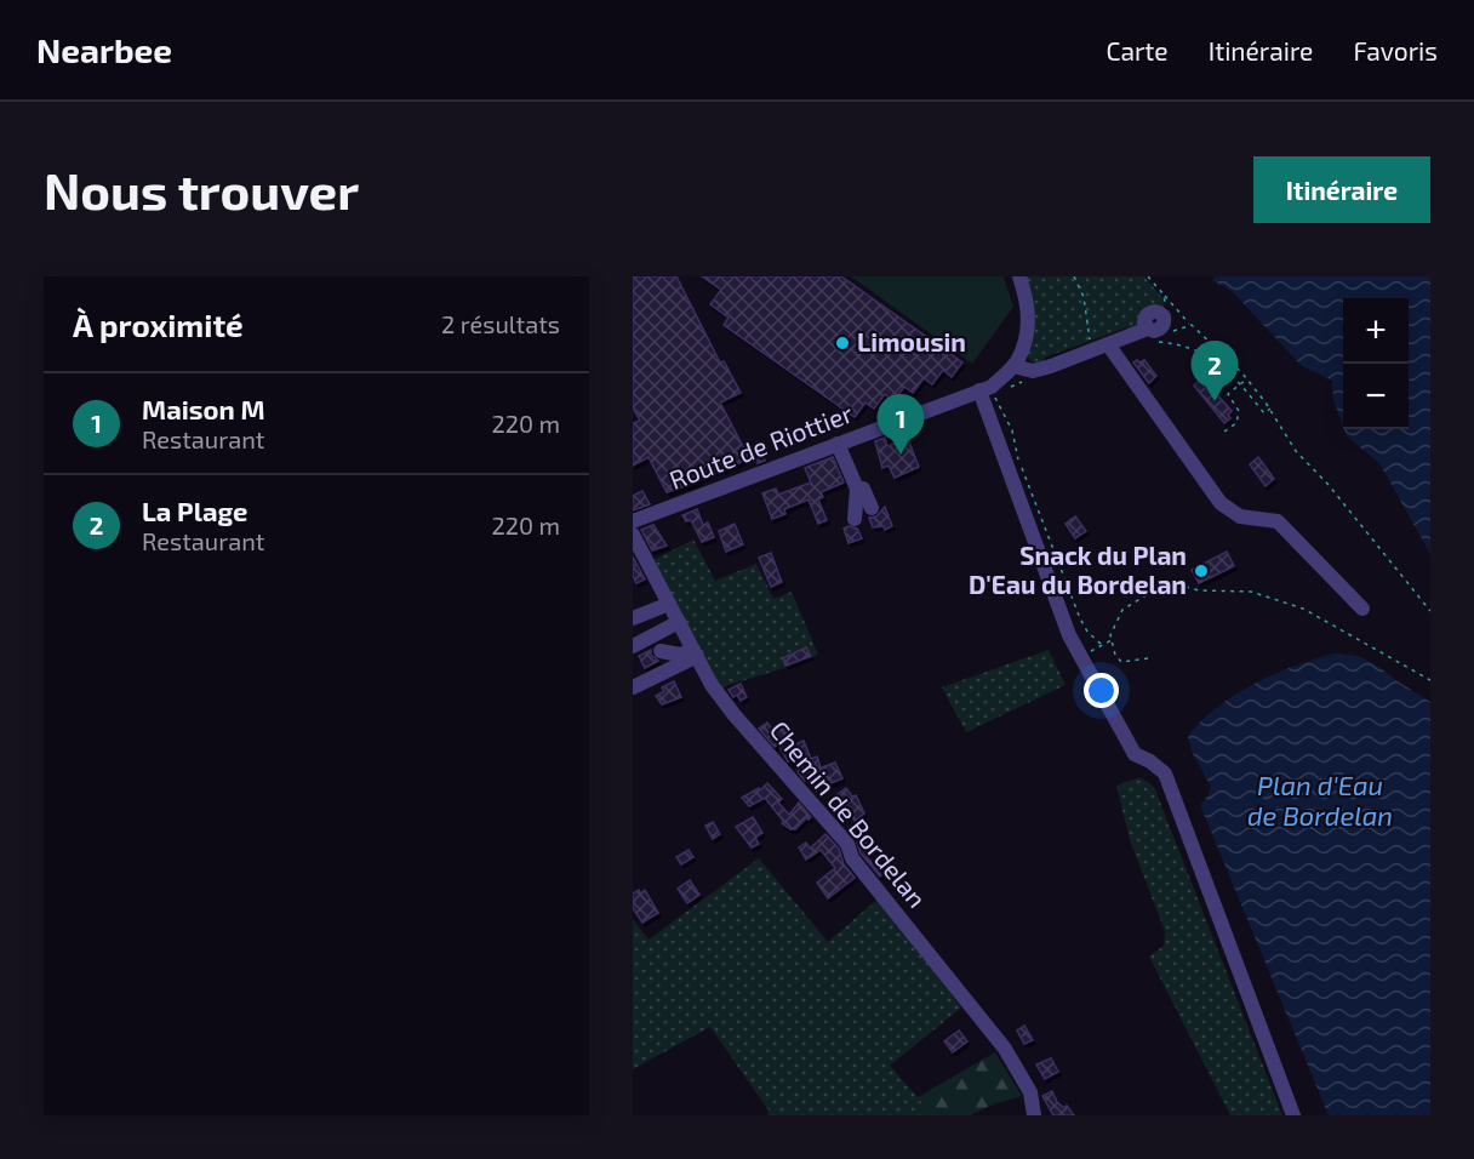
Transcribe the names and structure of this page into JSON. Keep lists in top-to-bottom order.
{
  "streets": {
    "street": ["Route de Riottier", "Chemin de Bordelan"]
  },
  "water": ["Plan d'Eau de Bordelan"],
  "places": ["Limousin", "Snack du Plan D'Eau du Bordelan"],
  "page": {
    "header": "Nearbee",
    "nav": ["Carte", "Itinéraire", "Favoris"],
    "buttons": "Itinéraire",
    "title": "Nous trouver",
    "heading": ["À proximité", "2 résultats"],
    "map_buttons": ["+", "−"],
    "pins": ["2", "1"],
    "list": [
      {
        "mark": "1",
        "name": "Maison M",
        "note": "Restaurant",
        "value": "220 m"
      },
      {
        "mark": "2",
        "name": "La Plage",
        "note": "Restaurant",
        "value": "220 m"
      }
    ]
  }
}
